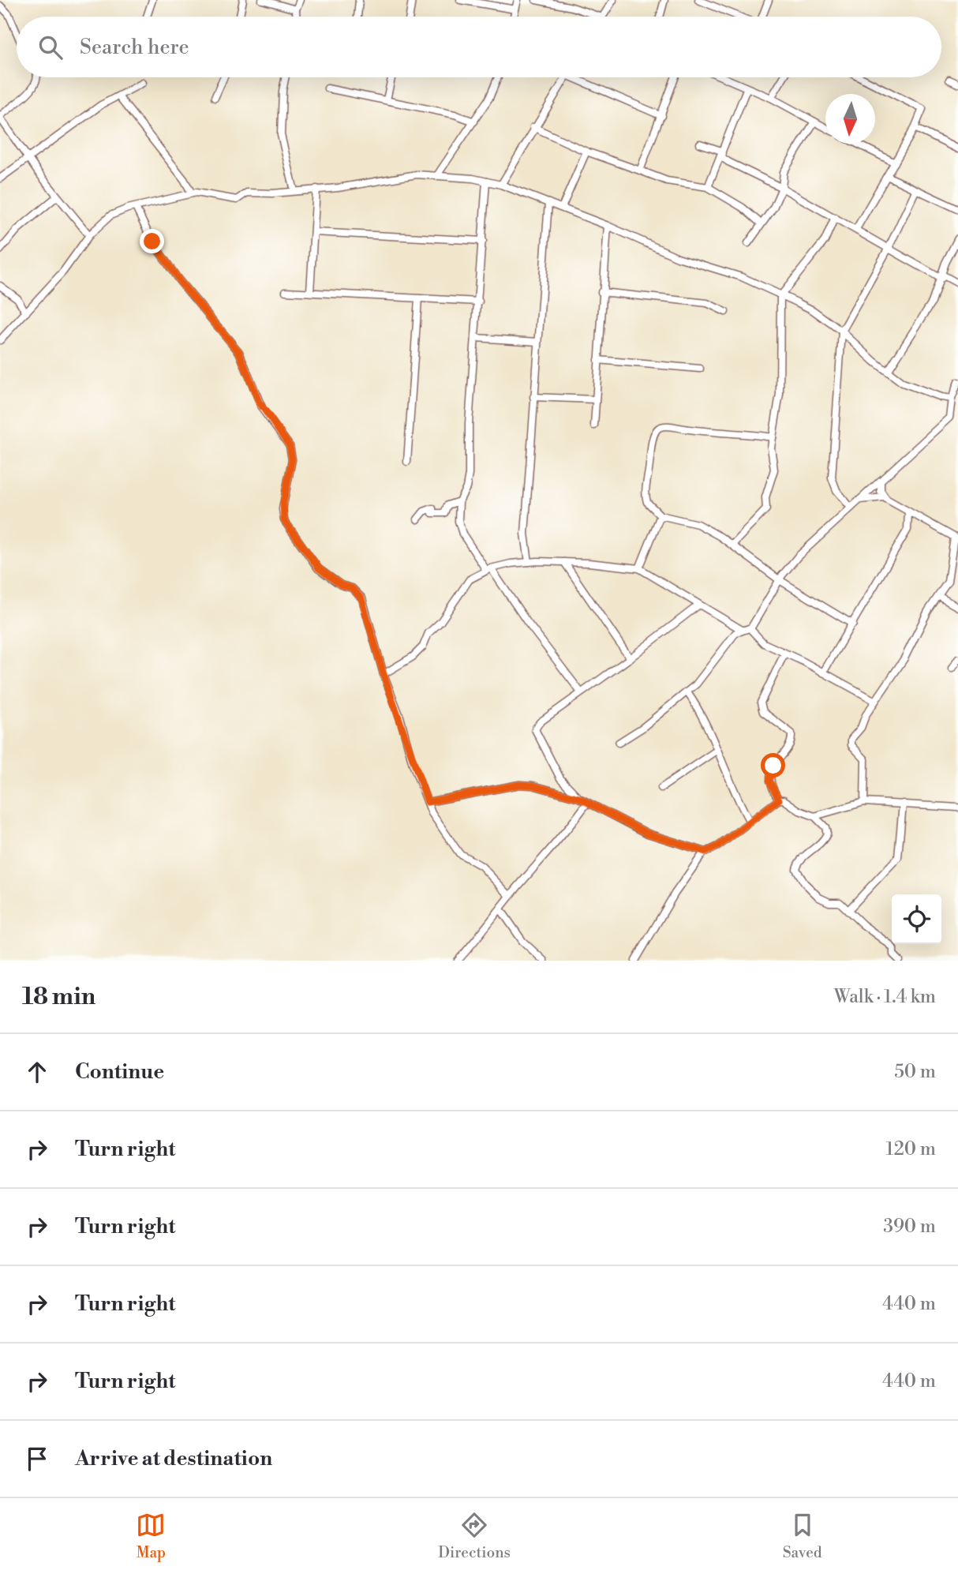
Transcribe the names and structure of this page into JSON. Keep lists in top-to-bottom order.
{
  "north": "bottom",
  "page": {
    "search": "Search here",
    "heading": ["18 min", "Walk · 1.4 km"],
    "list": [
      ["Continue", "50 m"],
      ["Turn right", "120 m"],
      ["Turn right", "390 m"],
      ["Turn right", "440 m"],
      ["Turn right", "440 m"],
      "Arrive at destination"
    ],
    "nav": ["Map", "Directions", "Saved"]
  }
}
